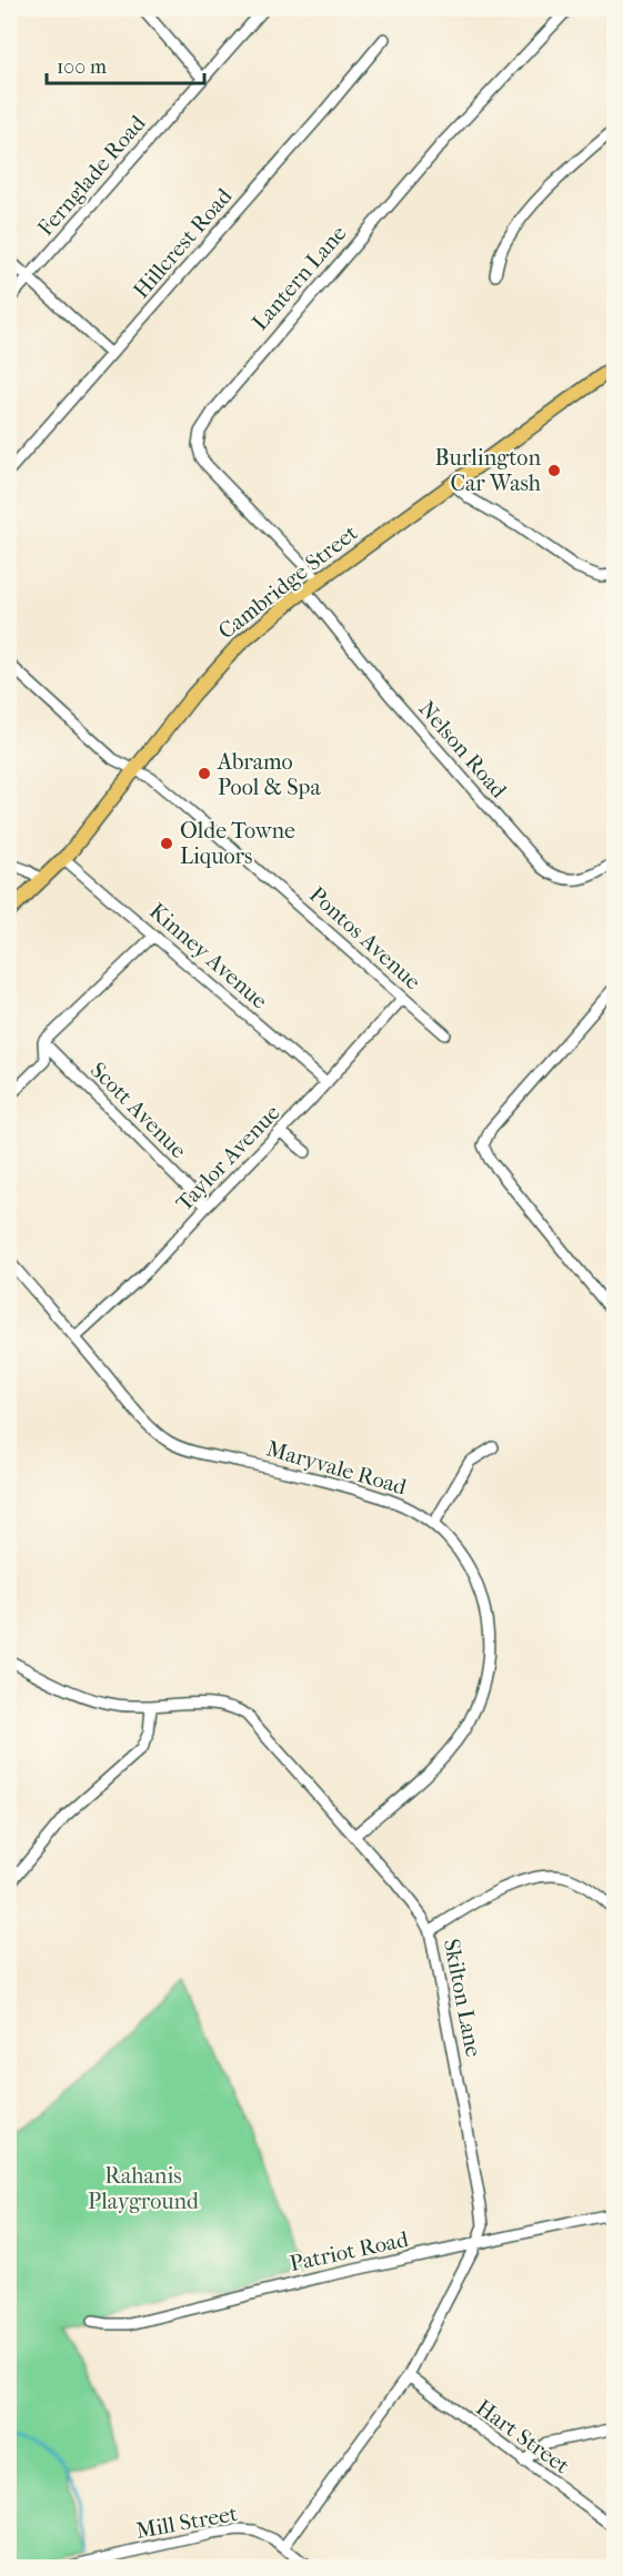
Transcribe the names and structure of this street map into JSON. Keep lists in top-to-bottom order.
{
  "streets": {
    "main road": ["Cambridge Street"],
    "street": [
      "Fernglade Road",
      "Hillcrest Road",
      "Lantern Lane",
      "Nelson Road",
      "Pontos Avenue",
      "Kinney Avenue",
      "Scott Avenue",
      "Taylor Avenue",
      "Maryvale Road",
      "Skilton Lane",
      "Patriot Road",
      "Hart Street",
      "Mill Street"
    ]
  },
  "crossings": [
    ["Lantern Lane", "Cambridge Street"],
    ["Cambridge Street", "Nelson Road"],
    ["Cambridge Street", "Pontos Avenue"],
    ["Cambridge Street", "Kinney Avenue"],
    ["Pontos Avenue", "Taylor Avenue"],
    ["Kinney Avenue", "Taylor Avenue"],
    ["Scott Avenue", "Taylor Avenue"],
    ["Taylor Avenue", "Maryvale Road"],
    ["Maryvale Road", "Skilton Lane"],
    ["Skilton Lane", "Patriot Road"],
    ["Skilton Lane", "Hart Street"],
    ["Skilton Lane", "Mill Street"]
  ],
  "parks": ["Rahanis Playground"],
  "places": ["Burlington Car Wash", "Abramo Pool & Spa", "Olde Towne Liquors"],
  "scale_bar": "100 m"
}
